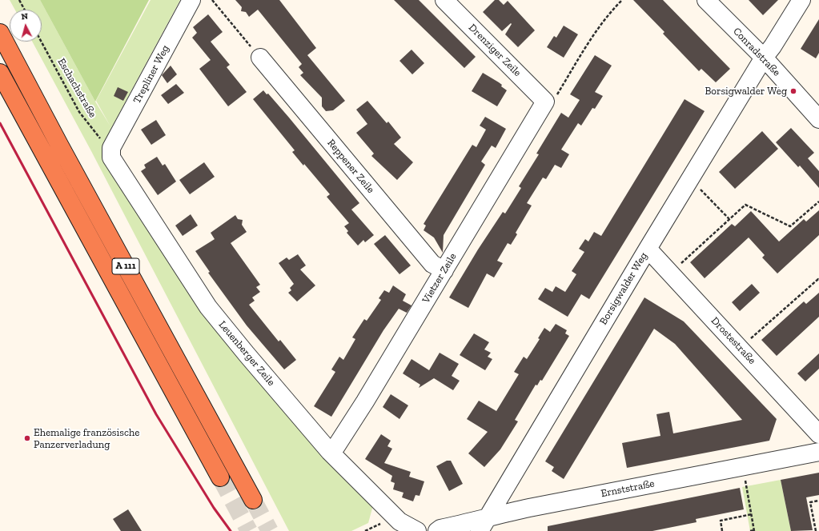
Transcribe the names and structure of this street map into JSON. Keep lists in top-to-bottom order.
{
  "streets": {
    "highway": ["A 111"],
    "street": [
      "Drenziger Zeile",
      "Conradstraße",
      "Trepliner Weg",
      "Reppener Zeile",
      "Vietzer Zeile",
      "Borsigwalder Weg",
      "Drostestraße",
      "Leuenberger Zeile",
      "Ernststraße"
    ],
    "path": ["Eschachstraße"]
  },
  "crossings": [
    ["Drenziger Zeile", "Vietzer Zeile"],
    ["Conradstraße", "Borsigwalder Weg"],
    ["Trepliner Weg", "Eschachstraße"],
    ["Trepliner Weg", "Leuenberger Zeile"],
    ["Eschachstraße", "Leuenberger Zeile"],
    ["Reppener Zeile", "Vietzer Zeile"],
    ["Vietzer Zeile", "Leuenberger Zeile"],
    ["Borsigwalder Weg", "Drostestraße"],
    ["Borsigwalder Weg", "Ernststraße"]
  ],
  "places": ["Borsigwalder Weg", "Ehemalige französische Panzerverladung"],
  "north": "top"
}
